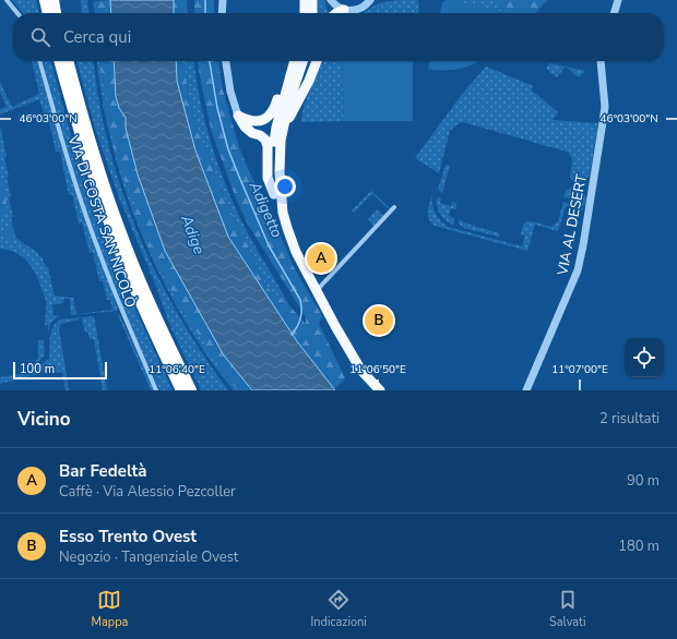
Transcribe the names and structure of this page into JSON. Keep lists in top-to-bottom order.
{
  "streets": {
    "street": ["VIA DI COSTA SAN NICOLÒ", "VIA AL DESERT"]
  },
  "water": ["Adigetto", "Adige"],
  "scale_bar": "100 m",
  "page": {
    "search": "Cerca qui",
    "pins": ["A", "B"],
    "scale": "100 m",
    "heading": ["Vicino", "2 risultati"],
    "list": [
      {
        "mark": "A",
        "name": "Bar Fedeltà",
        "note": "Caffè · Via Alessio Pezcoller",
        "value": "90 m"
      },
      {
        "mark": "B",
        "name": "Esso Trento Ovest",
        "note": "Negozio · Tangenziale Ovest",
        "value": "180 m"
      }
    ],
    "nav": ["Mappa", "Indicazioni", "Salvati"]
  },
  "coordinates": [
    "46°03'00\"N",
    "11°06'40\"E",
    "11°06'50\"E",
    "11°07'00\"E"
  ]
}
